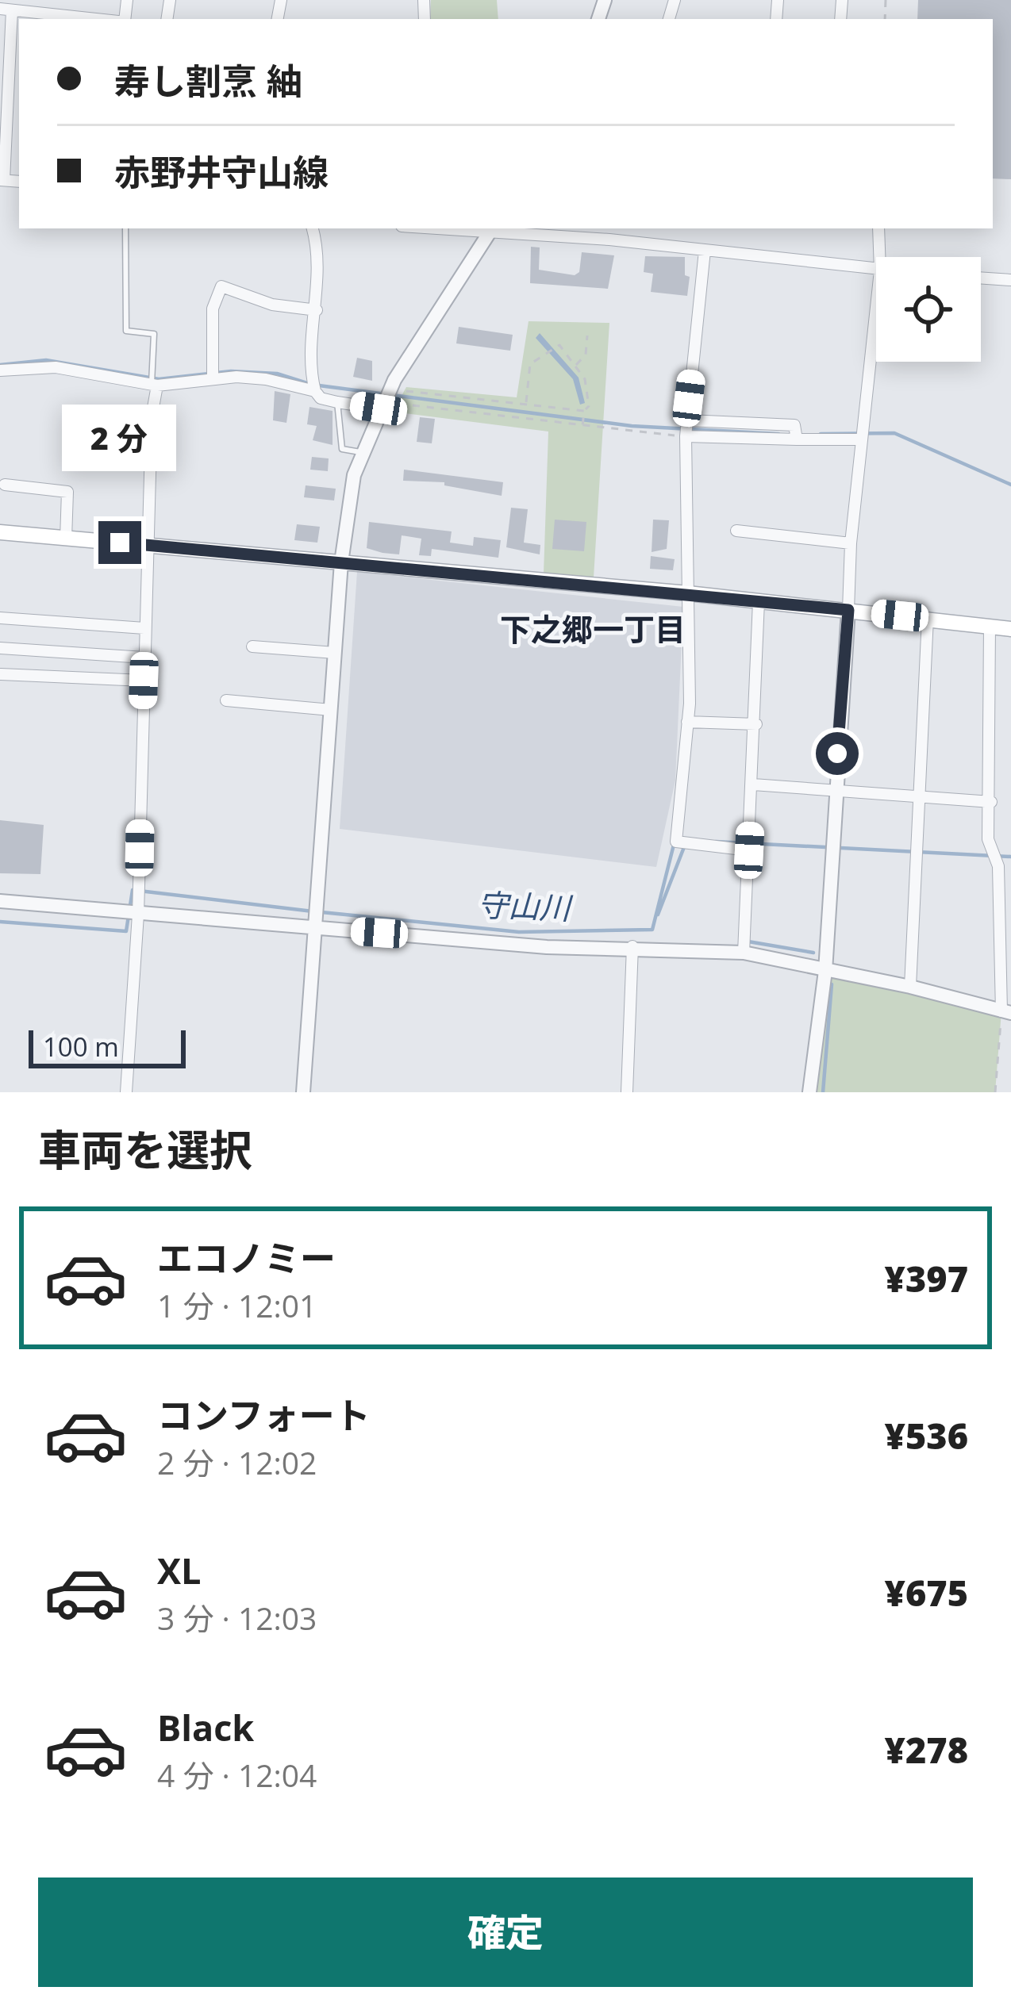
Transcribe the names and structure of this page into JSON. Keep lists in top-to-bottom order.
{
  "districts": ["下之郷一丁目"],
  "water": ["守山川"],
  "scale_bar": "100 m",
  "page": {
    "banner": ["寿し割烹 紬", "赤野井守山線"],
    "bubble": "2 分",
    "scale": "100 m",
    "heading": "車両を選択",
    "list": [
      {
        "name": "エコノミー",
        "note": "1 分 · 12:01",
        "value": "¥397"
      },
      {
        "name": "コンフォート",
        "note": "2 分 · 12:02",
        "value": "¥536"
      },
      {
        "name": "XL",
        "note": "3 分 · 12:03",
        "value": "¥675"
      },
      {
        "name": "Black",
        "note": "4 分 · 12:04",
        "value": "¥278"
      }
    ],
    "buttons": "確定"
  }
}
